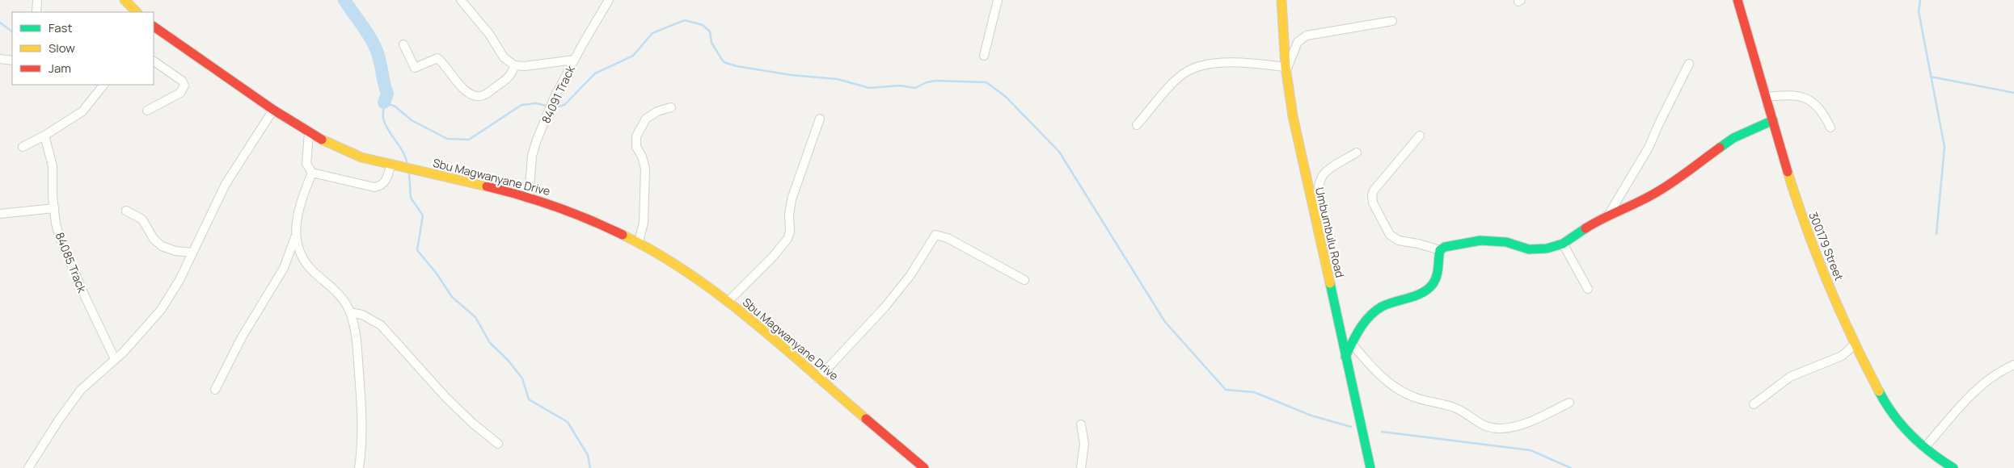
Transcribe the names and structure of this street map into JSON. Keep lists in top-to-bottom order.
{
  "streets": {
    "main road": ["Sbu Magwanyane Drive", "Umbumbulu Road", "300179 Street"],
    "street": ["84091 Track", "84085 Track"]
  },
  "crossings": [
    ["84091 Track", "Sbu Magwanyane Drive"]
  ],
  "legend": ["Fast", "Slow", "Jam"]
}
